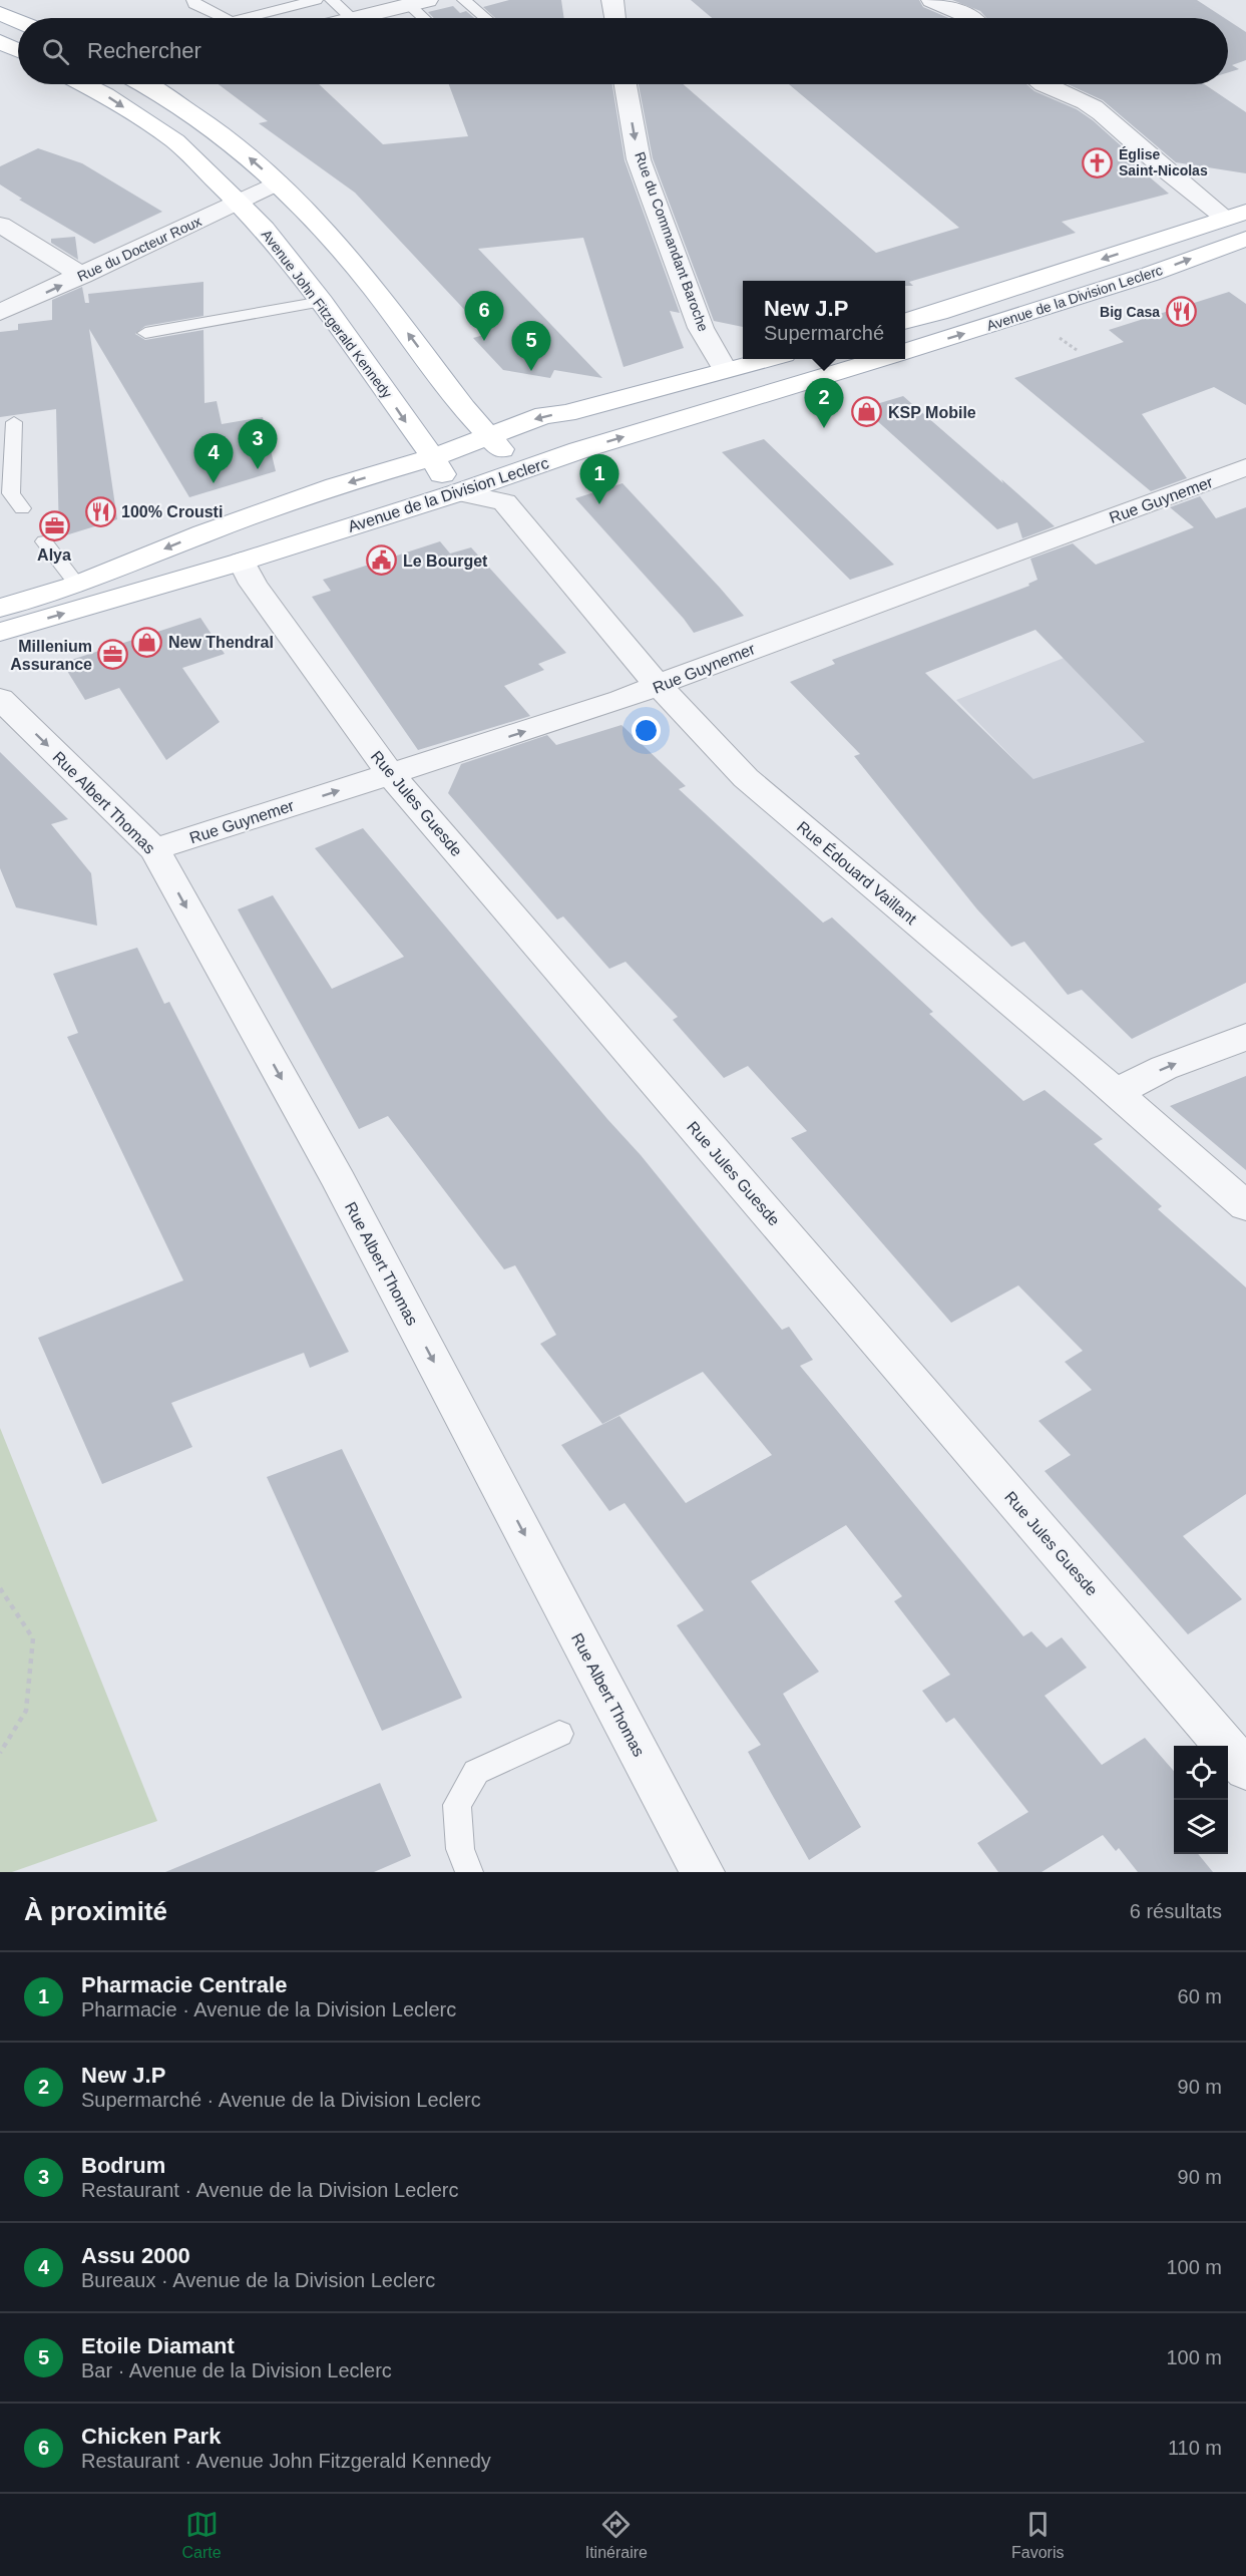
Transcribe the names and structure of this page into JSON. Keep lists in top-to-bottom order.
{
  "streets": {
    "main road": ["Avenue de la Division Leclerc", "Avenue John Fitzgerald Kennedy"],
    "street": [
      "Rue du Commandant Baroche",
      "Rue du Docteur Roux",
      "Rue Guynemer",
      "Rue Albert Thomas",
      "Rue Jules Guesde",
      "Rue Édouard Vaillant"
    ]
  },
  "crossings": [
    ["Rue du Docteur Roux", "Avenue John Fitzgerald Kennedy"],
    ["Avenue de la Division Leclerc", "Avenue John Fitzgerald Kennedy"],
    ["Avenue de la Division Leclerc", "Rue Jules Guesde"],
    ["Rue Guynemer", "Rue Albert Thomas"],
    ["Rue Guynemer", "Rue Jules Guesde"],
    ["Rue Guynemer", "Rue Édouard Vaillant"]
  ],
  "one_way": ["Rue du Commandant Baroche", "Rue Guynemer", "Rue Albert Thomas"],
  "places": {
    "church": ["Église Saint-Nicolas"],
    "restaurant": ["Big Casa", "100% Crousti"],
    "shop": ["KSP Mobile", "New Thendral"],
    "office": ["Alya", "Millenium Assurance"],
    "public building": ["Le Bourget"]
  },
  "page": {
    "search": "Rechercher",
    "popup": ["New J.P", "Supermarché"],
    "pins": [
      "6",
      "5",
      "2",
      "3",
      "4",
      "1"
    ],
    "heading": ["À proximité", "6 résultats"],
    "list": [
      {
        "mark": "1",
        "name": "Pharmacie Centrale",
        "note": "Pharmacie · Avenue de la Division Leclerc",
        "value": "60 m"
      },
      {
        "mark": "2",
        "name": "New J.P",
        "note": "Supermarché · Avenue de la Division Leclerc",
        "value": "90 m"
      },
      {
        "mark": "3",
        "name": "Bodrum",
        "note": "Restaurant · Avenue de la Division Leclerc",
        "value": "90 m"
      },
      {
        "mark": "4",
        "name": "Assu 2000",
        "note": "Bureaux · Avenue de la Division Leclerc",
        "value": "100 m"
      },
      {
        "mark": "5",
        "name": "Etoile Diamant",
        "note": "Bar · Avenue de la Division Leclerc",
        "value": "100 m"
      },
      {
        "mark": "6",
        "name": "Chicken Park",
        "note": "Restaurant · Avenue John Fitzgerald Kennedy",
        "value": "110 m"
      }
    ],
    "nav": ["Carte", "Itinéraire", "Favoris"]
  }
}
